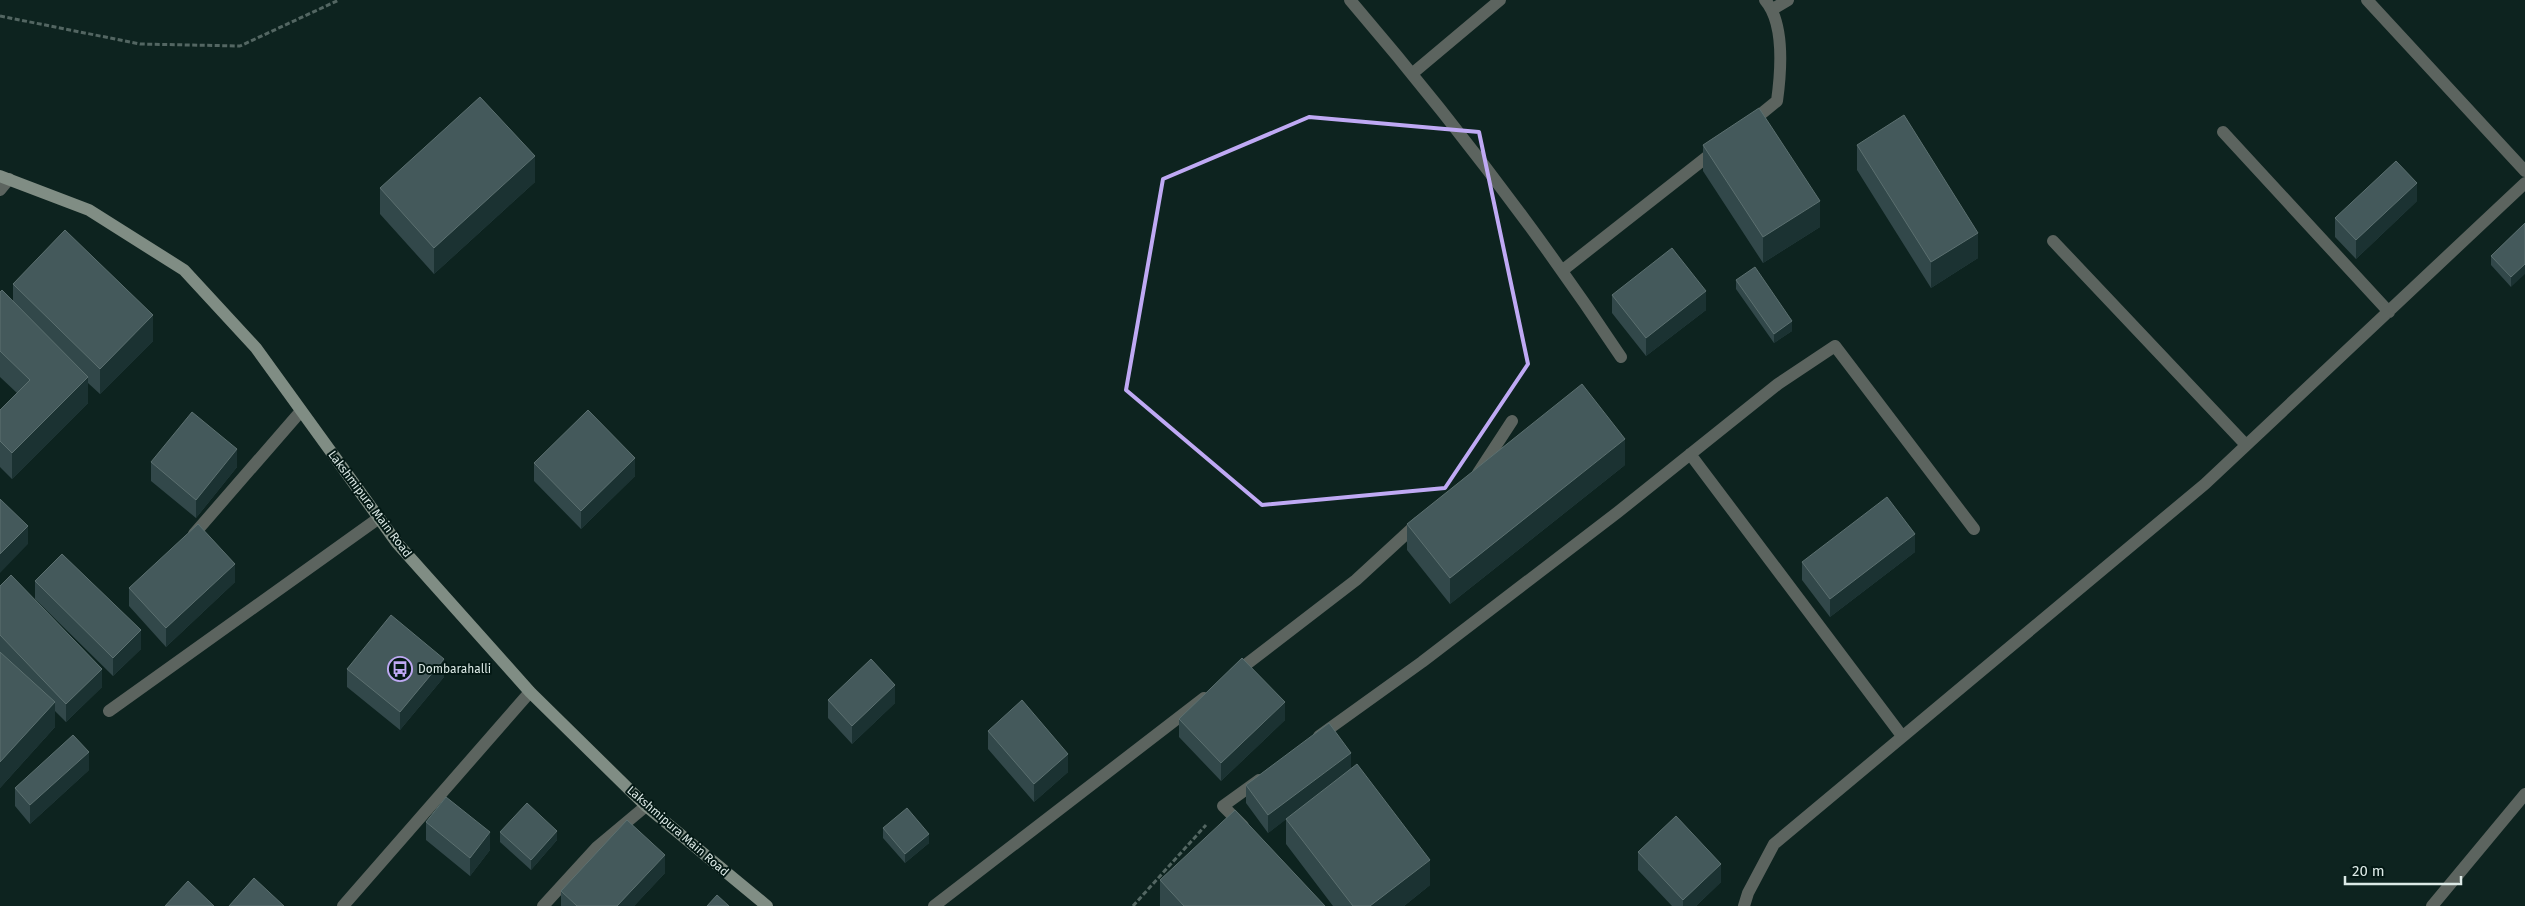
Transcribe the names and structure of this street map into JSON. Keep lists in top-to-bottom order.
{
  "streets": {
    "main road": ["Lakshmipura Main Road"]
  },
  "places": {
    "bus stop": ["Dombarahalli"]
  },
  "scale_bar": "20 m"
}
